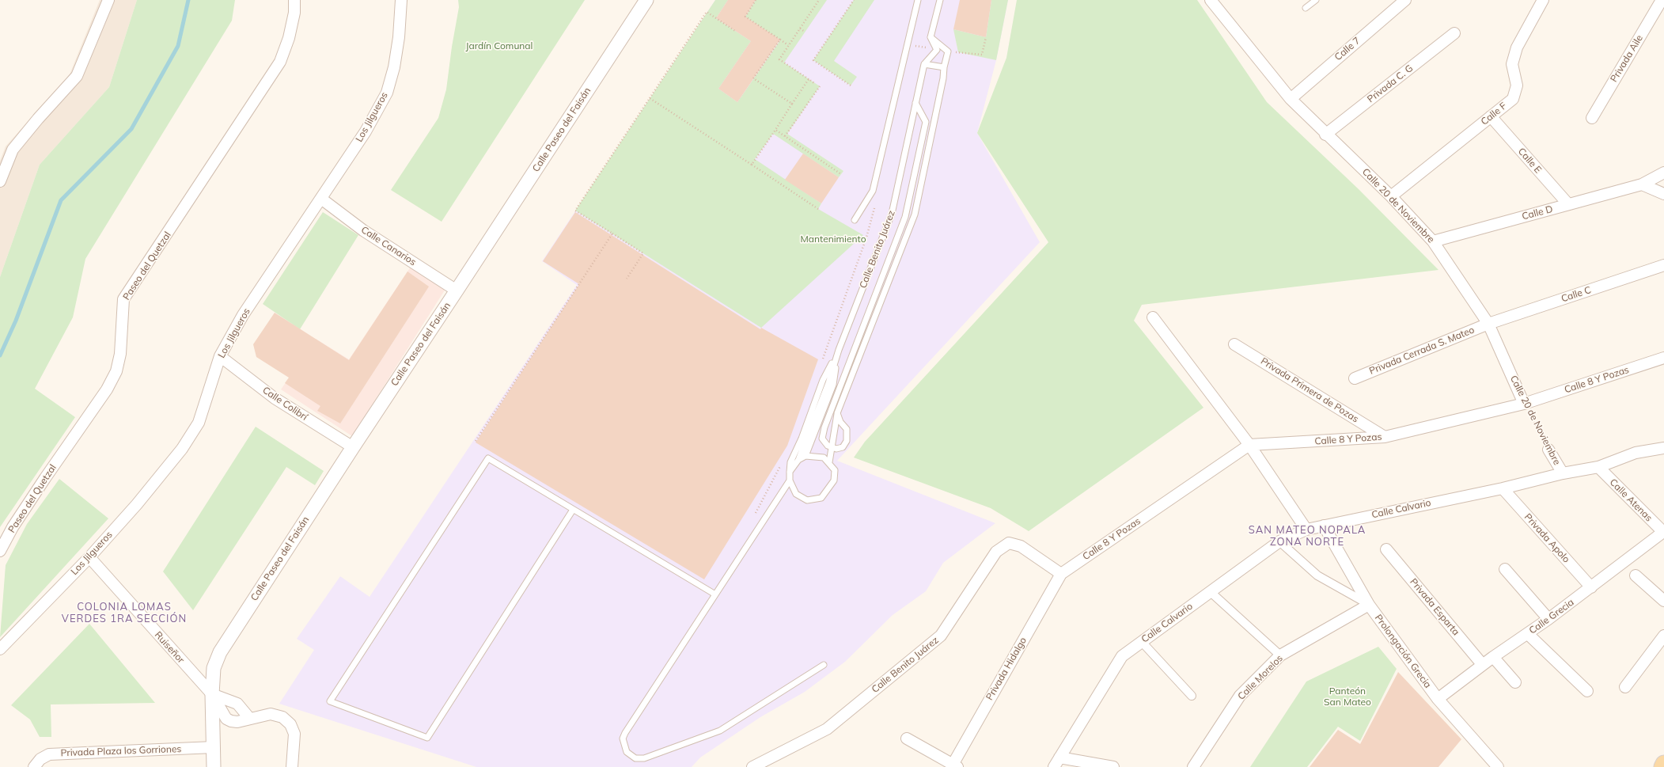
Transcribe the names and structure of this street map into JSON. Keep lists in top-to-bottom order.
{
  "streets": {
    "street": [
      "Calle 7",
      "Privada Aile",
      "Privada C. G",
      "Calle F",
      "Los Jilgueros",
      "Calle Paseo del Faisán",
      "Calle E",
      "Calle 20 de Noviembre",
      "Calle D",
      "Calle Canarios",
      "Calle Benito Juárez",
      "Paseo del Quetzal",
      "Calle C",
      "Privada Cerrada S. Mateo",
      "Calle 8 Y Pozas",
      "Privada Primera de Pozas",
      "Calle Colibrí",
      "Calle Atenas",
      "Calle Calvario",
      "Privada Apolo",
      "Privada Esparta",
      "Calle Grecia",
      "Ruiseñor",
      "Prolongación Grecia",
      "Privada Hidalgo",
      "Calle Morelos",
      "Privada Plaza los Gorriones"
    ]
  },
  "crossings": [
    ["Calle 7", "Calle 20 de Noviembre"],
    ["Privada C. G", "Calle 20 de Noviembre"],
    ["Calle F", "Calle E"],
    ["Calle F", "Calle 20 de Noviembre"],
    ["Los Jilgueros", "Calle Canarios"],
    ["Los Jilgueros", "Calle Colibrí"],
    ["Los Jilgueros", "Ruiseñor"],
    ["Calle Paseo del Faisán", "Calle Canarios"],
    ["Calle Paseo del Faisán", "Calle Colibrí"],
    ["Calle Paseo del Faisán", "Ruiseñor"],
    ["Calle Paseo del Faisán", "Privada Plaza los Gorriones"],
    ["Calle E", "Calle D"],
    ["Calle 20 de Noviembre", "Calle D"],
    ["Calle 20 de Noviembre", "Calle C"],
    ["Calle 20 de Noviembre", "Privada Cerrada S. Mateo"],
    ["Calle 20 de Noviembre", "Calle 8 Y Pozas"],
    ["Calle 20 de Noviembre", "Calle Calvario"],
    ["Calle Benito Juárez", "Calle 8 Y Pozas"],
    ["Calle Benito Juárez", "Privada Hidalgo"],
    ["Calle C", "Privada Cerrada S. Mateo"],
    ["Calle 8 Y Pozas", "Privada Primera de Pozas"],
    ["Calle 8 Y Pozas", "Privada Hidalgo"],
    ["Calle Atenas", "Calle Calvario"],
    ["Calle Atenas", "Calle Grecia"],
    ["Calle Calvario", "Privada Apolo"],
    ["Calle Calvario", "Prolongación Grecia"],
    ["Privada Apolo", "Calle Grecia"],
    ["Privada Esparta", "Calle Grecia"],
    ["Calle Grecia", "Prolongación Grecia"],
    ["Prolongación Grecia", "Calle Morelos"]
  ],
  "districts": ["SAN MATEO NOPALA ZONA NORTE", "COLONIA LOMAS VERDES 1RA SECCIÓN"],
  "parks": ["Jardín Comunal", "Mantenimiento", "Panteón San Mateo"]
}
